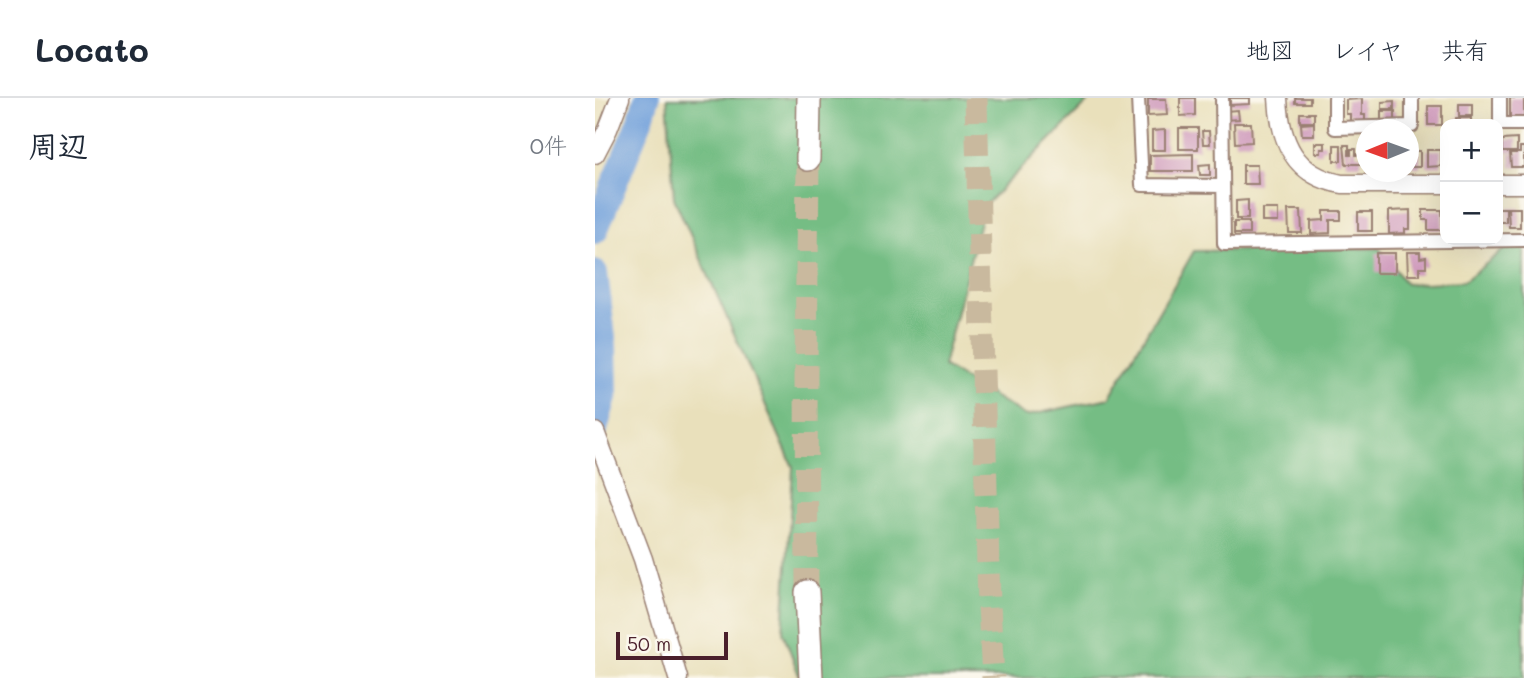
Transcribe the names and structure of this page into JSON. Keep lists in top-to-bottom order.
{
  "scale_bar": "50 m",
  "north": "left",
  "page": {
    "header": "Locato",
    "nav": ["地図", "レイヤ", "共有"],
    "heading": ["周辺", "0件"],
    "map_buttons": ["+", "−"],
    "scale": "50 m"
  }
}
